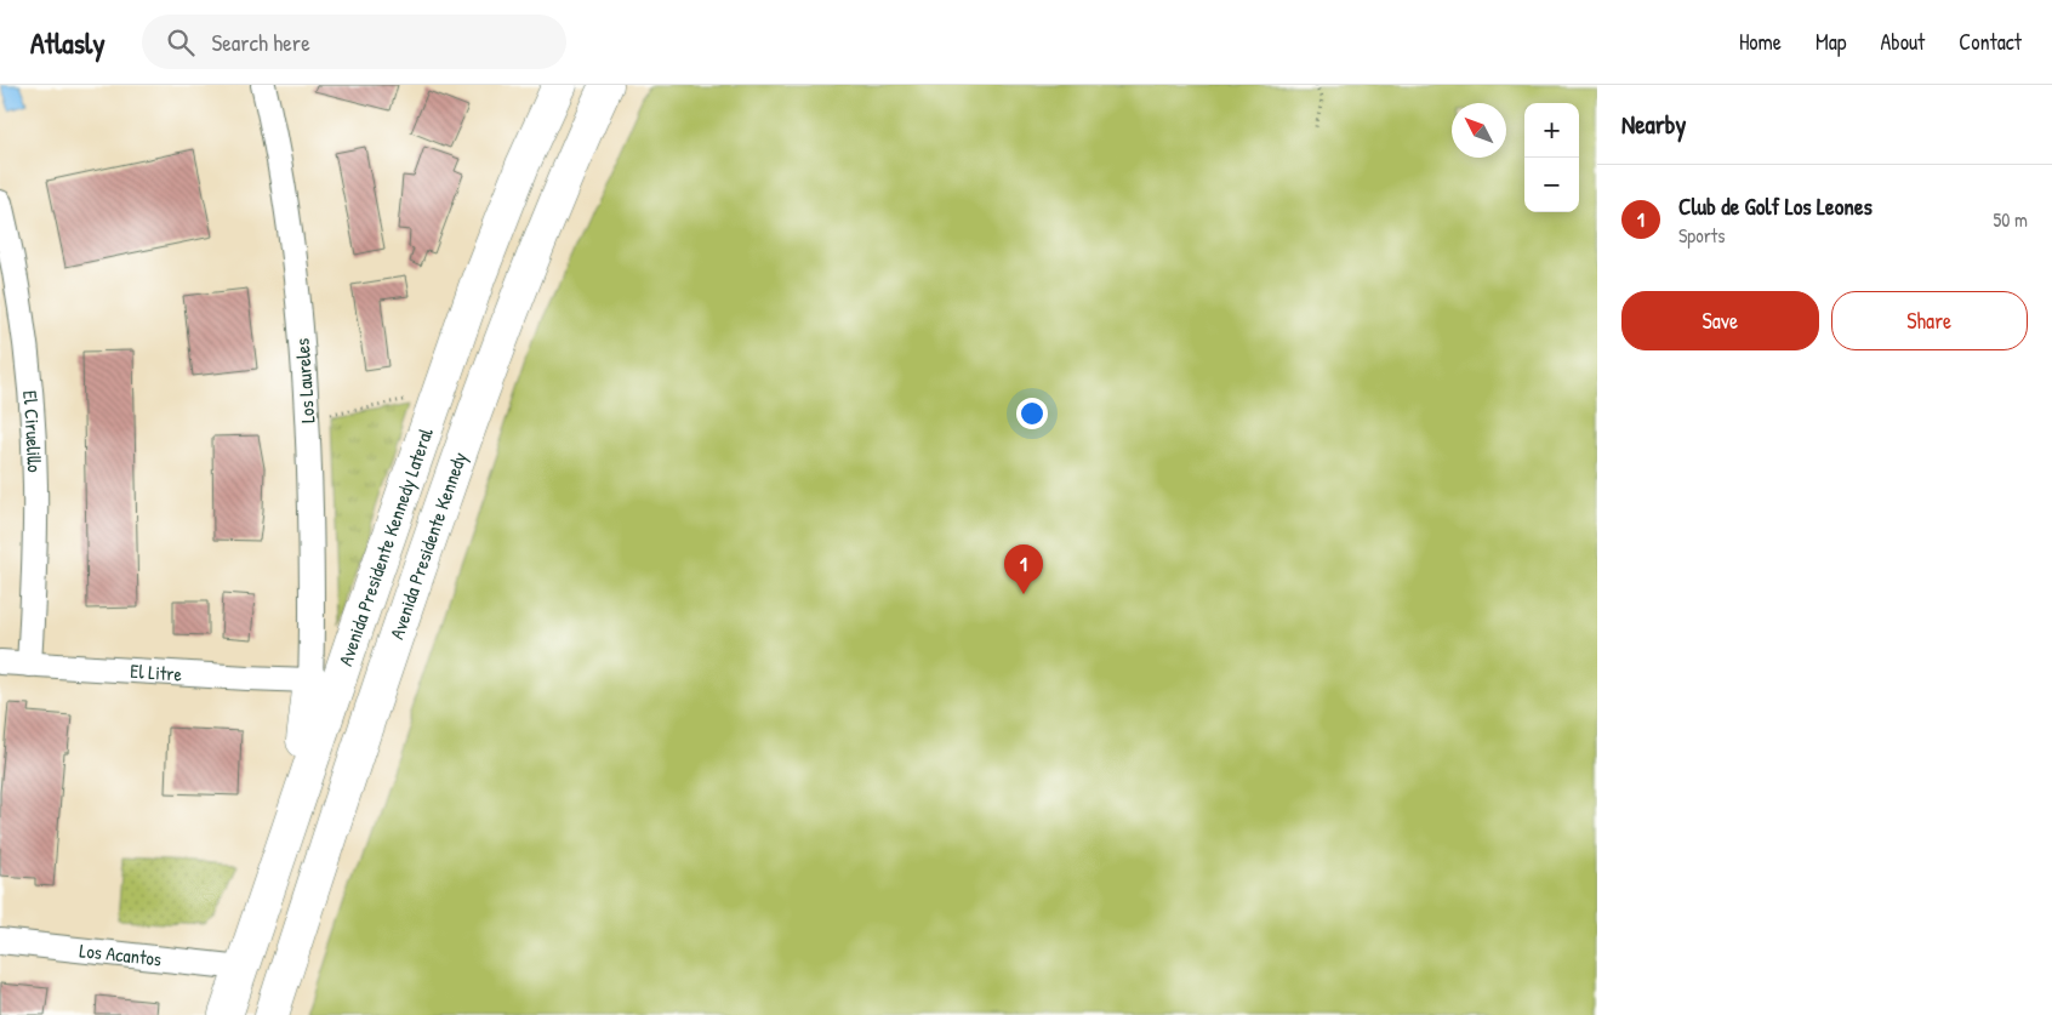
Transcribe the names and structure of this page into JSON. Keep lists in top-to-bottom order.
{
  "streets": {
    "main road": ["Avenida Presidente Kennedy", "Avenida Presidente Kennedy Lateral"],
    "street": [
      "Los Laureles",
      "El Ciruelillo",
      "El Litre",
      "Los Acantos"
    ]
  },
  "crossings": [
    ["Los Laureles", "El Litre"],
    ["El Ciruelillo", "El Litre"],
    ["Avenida Presidente Kennedy Lateral", "Los Acantos"]
  ],
  "north": "top left",
  "page": {
    "header": "Atlasly",
    "search": "Search here",
    "nav": [
      "Home",
      "Map",
      "About",
      "Contact"
    ],
    "heading": "Nearby",
    "map_buttons": ["+", "−"],
    "list": [
      {
        "mark": "1",
        "name": "Club de Golf Los Leones",
        "note": "Sports",
        "value": "50 m"
      }
    ],
    "buttons": ["Save", "Share"],
    "pins": "1"
  }
}
